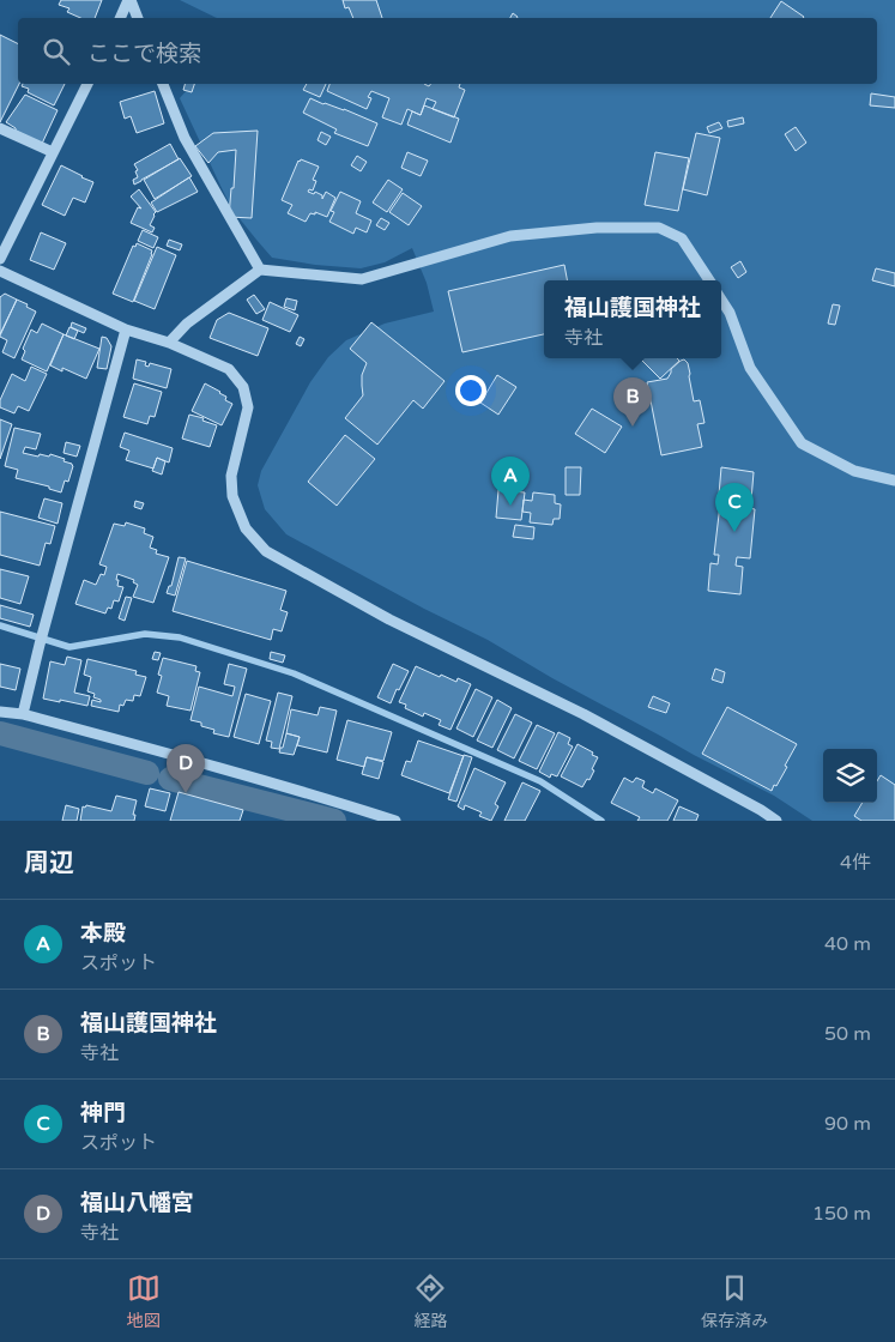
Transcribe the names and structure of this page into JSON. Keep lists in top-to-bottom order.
{
  "page": {
    "search": "ここで検索",
    "popup": ["福山護国神社", "寺社"],
    "pins": [
      "B",
      "A",
      "C",
      "D"
    ],
    "heading": ["周辺", "4件"],
    "list": [
      {
        "mark": "A",
        "name": "本殿",
        "note": "スポット",
        "value": "40 m"
      },
      {
        "mark": "B",
        "name": "福山護国神社",
        "note": "寺社",
        "value": "50 m"
      },
      {
        "mark": "C",
        "name": "神門",
        "note": "スポット",
        "value": "90 m"
      },
      {
        "mark": "D",
        "name": "福山八幡宮",
        "note": "寺社",
        "value": "150 m"
      }
    ],
    "nav": ["地図", "経路", "保存済み"]
  }
}
